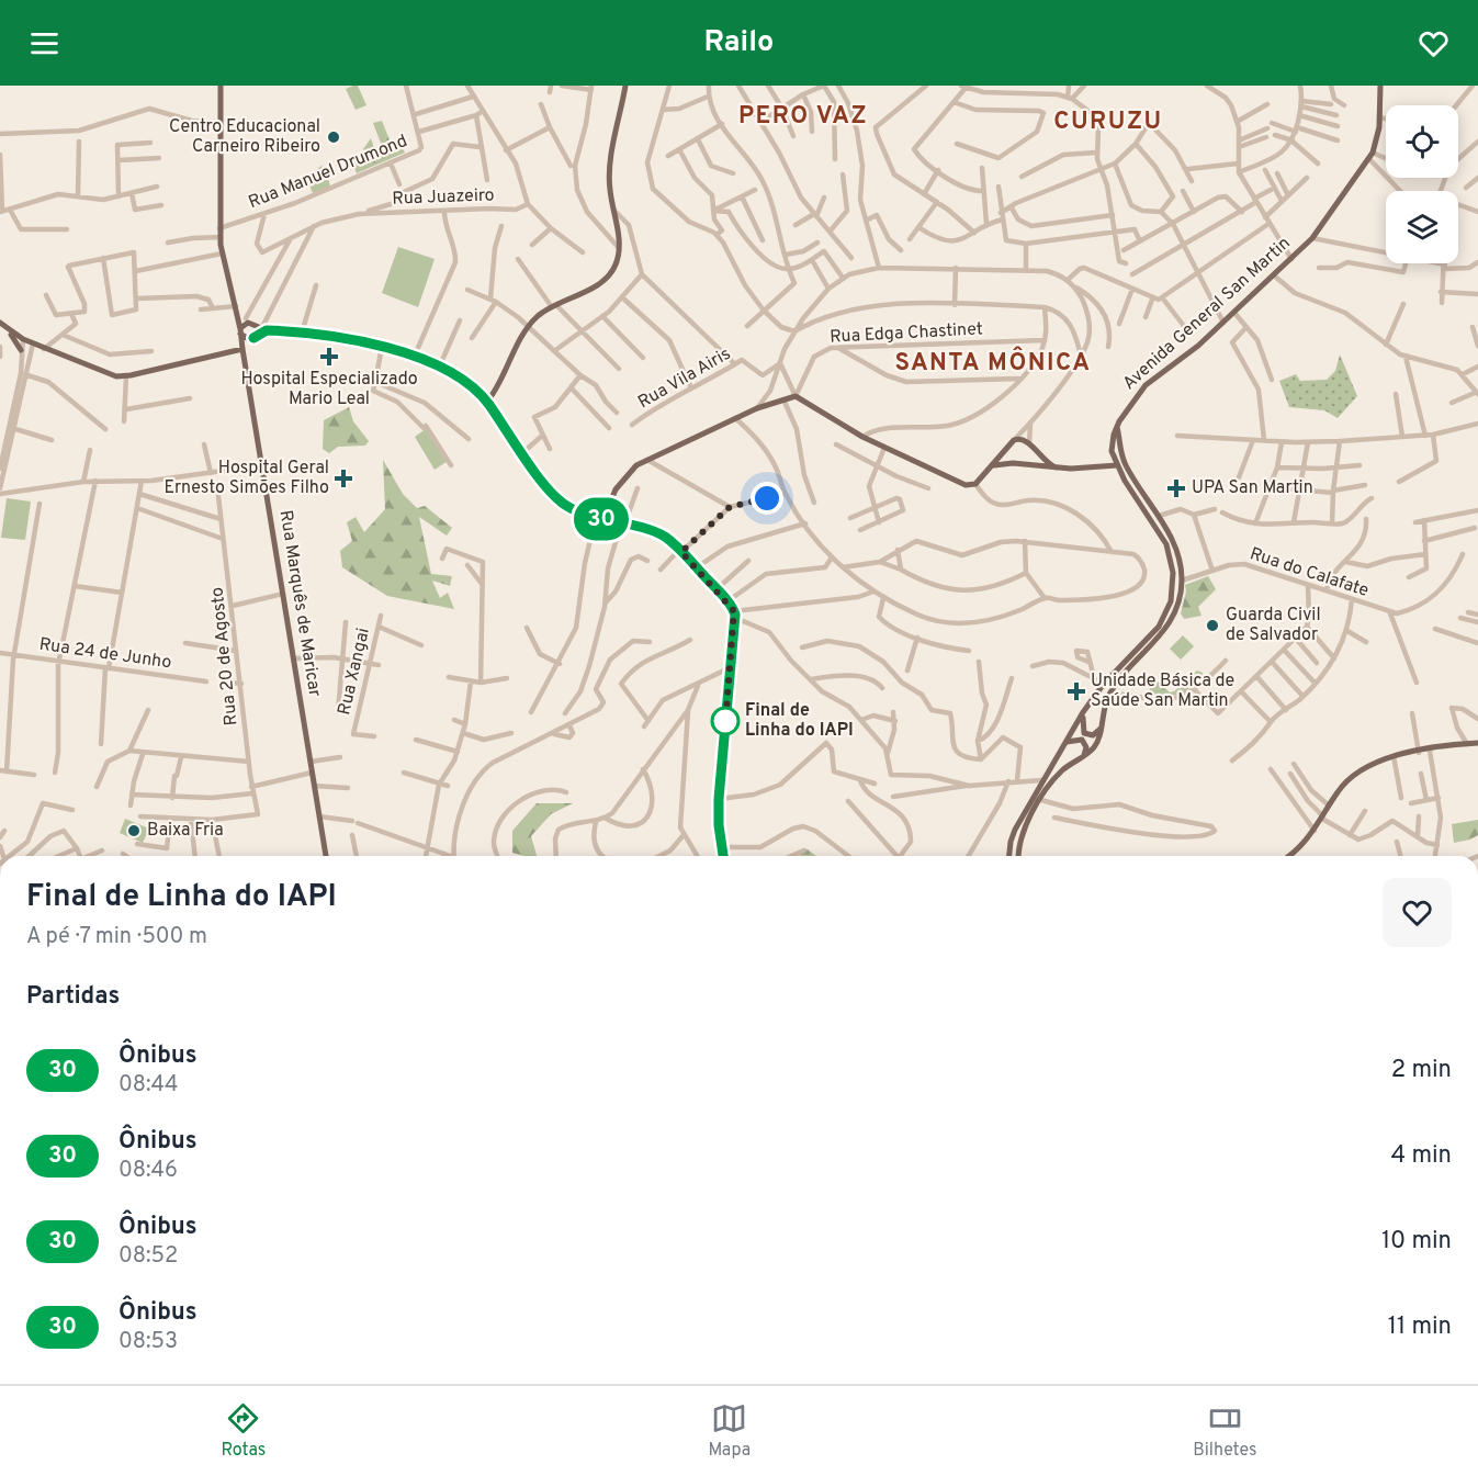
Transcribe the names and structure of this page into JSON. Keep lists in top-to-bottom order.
{
  "streets": {
    "main road": ["Avenida General San Martin", "Rua Marquês de Maricar"],
    "street": [
      "Rua Manuel Drumond",
      "Rua Juazeiro",
      "Rua Edga Chastinet",
      "Rua Vila Airis",
      "Rua do Calafate",
      "Rua 24 de Junho",
      "Rua 20 de Agosto",
      "Rua Xangai"
    ]
  },
  "crossings": [
    ["Rua Manuel Drumond", "Rua Juazeiro"],
    ["Rua Manuel Drumond", "Rua Marquês de Maricar"]
  ],
  "districts": ["PERO VAZ", "CURUZU", "SANTA MÔNICA"],
  "places": {
    "other": [
      "Centro Educacional Carneiro Ribeiro",
      "Guarda Civil de Salvador",
      "Final de Linha do IAPI",
      "Baixa Fria"
    ],
    "health": [
      "Hospital Especializado Mario Leal",
      "Hospital Geral Ernesto Simões Filho",
      "UPA San Martin",
      "Unidade Básica de Saúde San Martin"
    ]
  },
  "lines": ["bus line 30"],
  "page": {
    "header": "Railo",
    "on_map": "30",
    "heading": [
      ["Final de Linha do IAPI", "A pé · 7 min · 500 m"],
      "Partidas"
    ],
    "list": [
      {
        "mark": "30",
        "name": "Ônibus",
        "note": "08:44",
        "value": "2 min"
      },
      {
        "mark": "30",
        "name": "Ônibus",
        "note": "08:46",
        "value": "4 min"
      },
      {
        "mark": "30",
        "name": "Ônibus",
        "note": "08:52",
        "value": "10 min"
      },
      {
        "mark": "30",
        "name": "Ônibus",
        "note": "08:53",
        "value": "11 min"
      }
    ],
    "tabs": ["Rotas", "Mapa", "Bilhetes"]
  }
}
